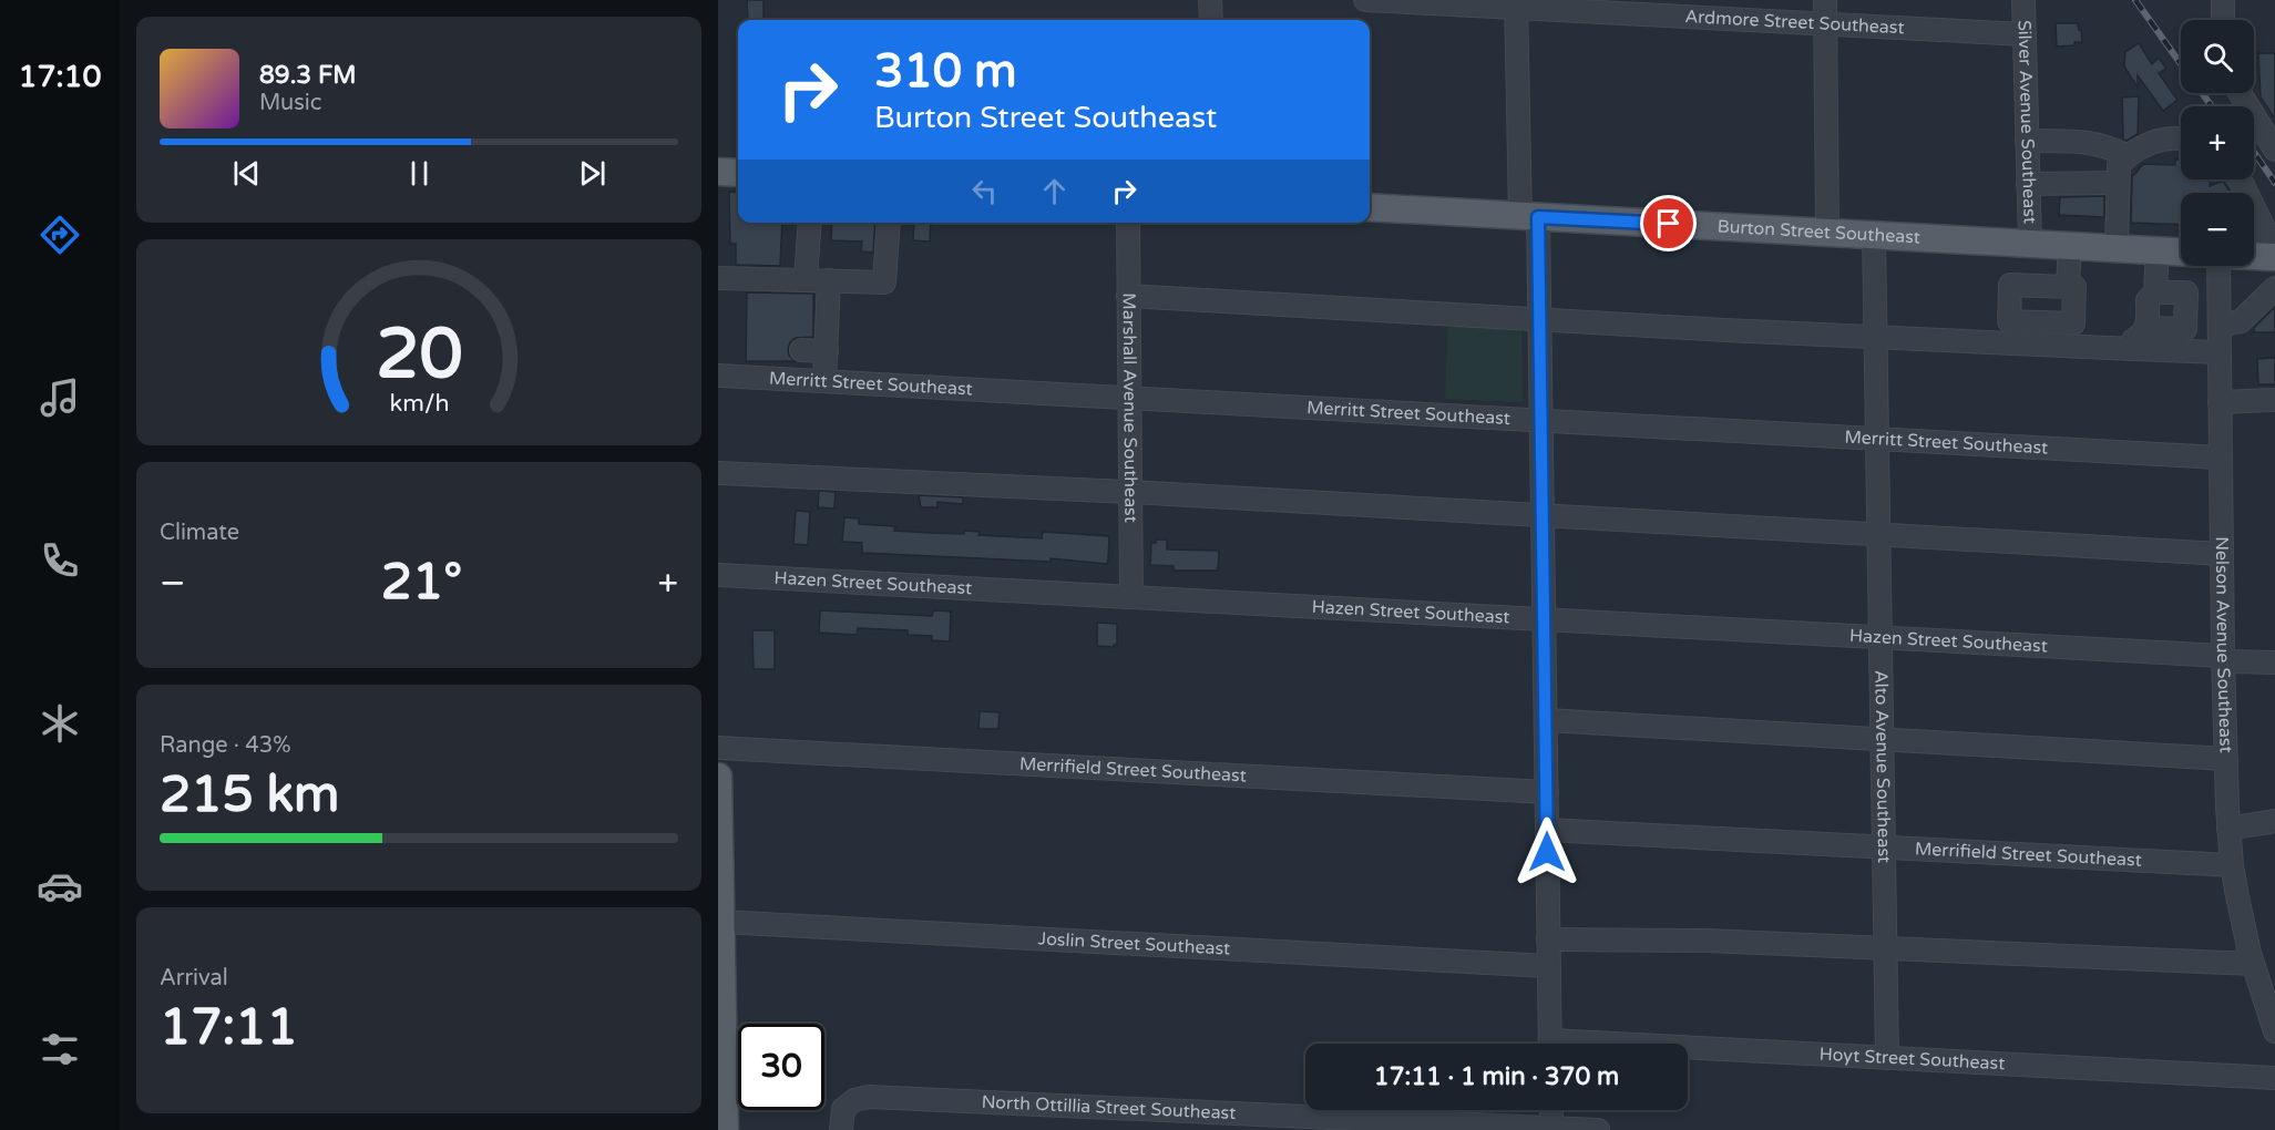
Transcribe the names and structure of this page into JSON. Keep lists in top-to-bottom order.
{
  "streets": {
    "main road": ["Burton Street Southeast"],
    "street": [
      "Ardmore Street Southeast",
      "Silver Avenue Southeast",
      "Merritt Street Southeast",
      "Marshall Avenue Southeast",
      "Hazen Street Southeast",
      "Nelson Avenue Southeast",
      "Alto Avenue Southeast",
      "Merrifield Street Southeast",
      "Joslin Street Southeast",
      "Hoyt Street Southeast",
      "North Ottillia Street Southeast"
    ]
  },
  "crossings": [
    ["Ardmore Street Southeast", "Silver Avenue Southeast"],
    ["Silver Avenue Southeast", "Burton Street Southeast"],
    ["Burton Street Southeast", "Alto Avenue Southeast"],
    ["Merritt Street Southeast", "Marshall Avenue Southeast"],
    ["Merritt Street Southeast", "Nelson Avenue Southeast"],
    ["Merritt Street Southeast", "Alto Avenue Southeast"],
    ["Marshall Avenue Southeast", "Hazen Street Southeast"],
    ["Hazen Street Southeast", "Nelson Avenue Southeast"],
    ["Hazen Street Southeast", "Alto Avenue Southeast"],
    ["Nelson Avenue Southeast", "Merrifield Street Southeast"],
    ["Alto Avenue Southeast", "Merrifield Street Southeast"],
    ["Alto Avenue Southeast", "Hoyt Street Southeast"]
  ],
  "page": {
    "tabs": "17:10",
    "map_buttons": ["+", "−"],
    "turn": ["310 m", "Burton Street Southeast"],
    "song": ["89.3 FM", "Music"],
    "tile": [
      "Climate",
      ["Range · 43%", "215 km"],
      ["Arrival", "17:11"]
    ],
    "heat": ["−", "21°", "+"],
    "limit": "30",
    "trip": "17:11 · 1 min · 370 m",
    "gauge": ["20", "km/h"]
  }
}
